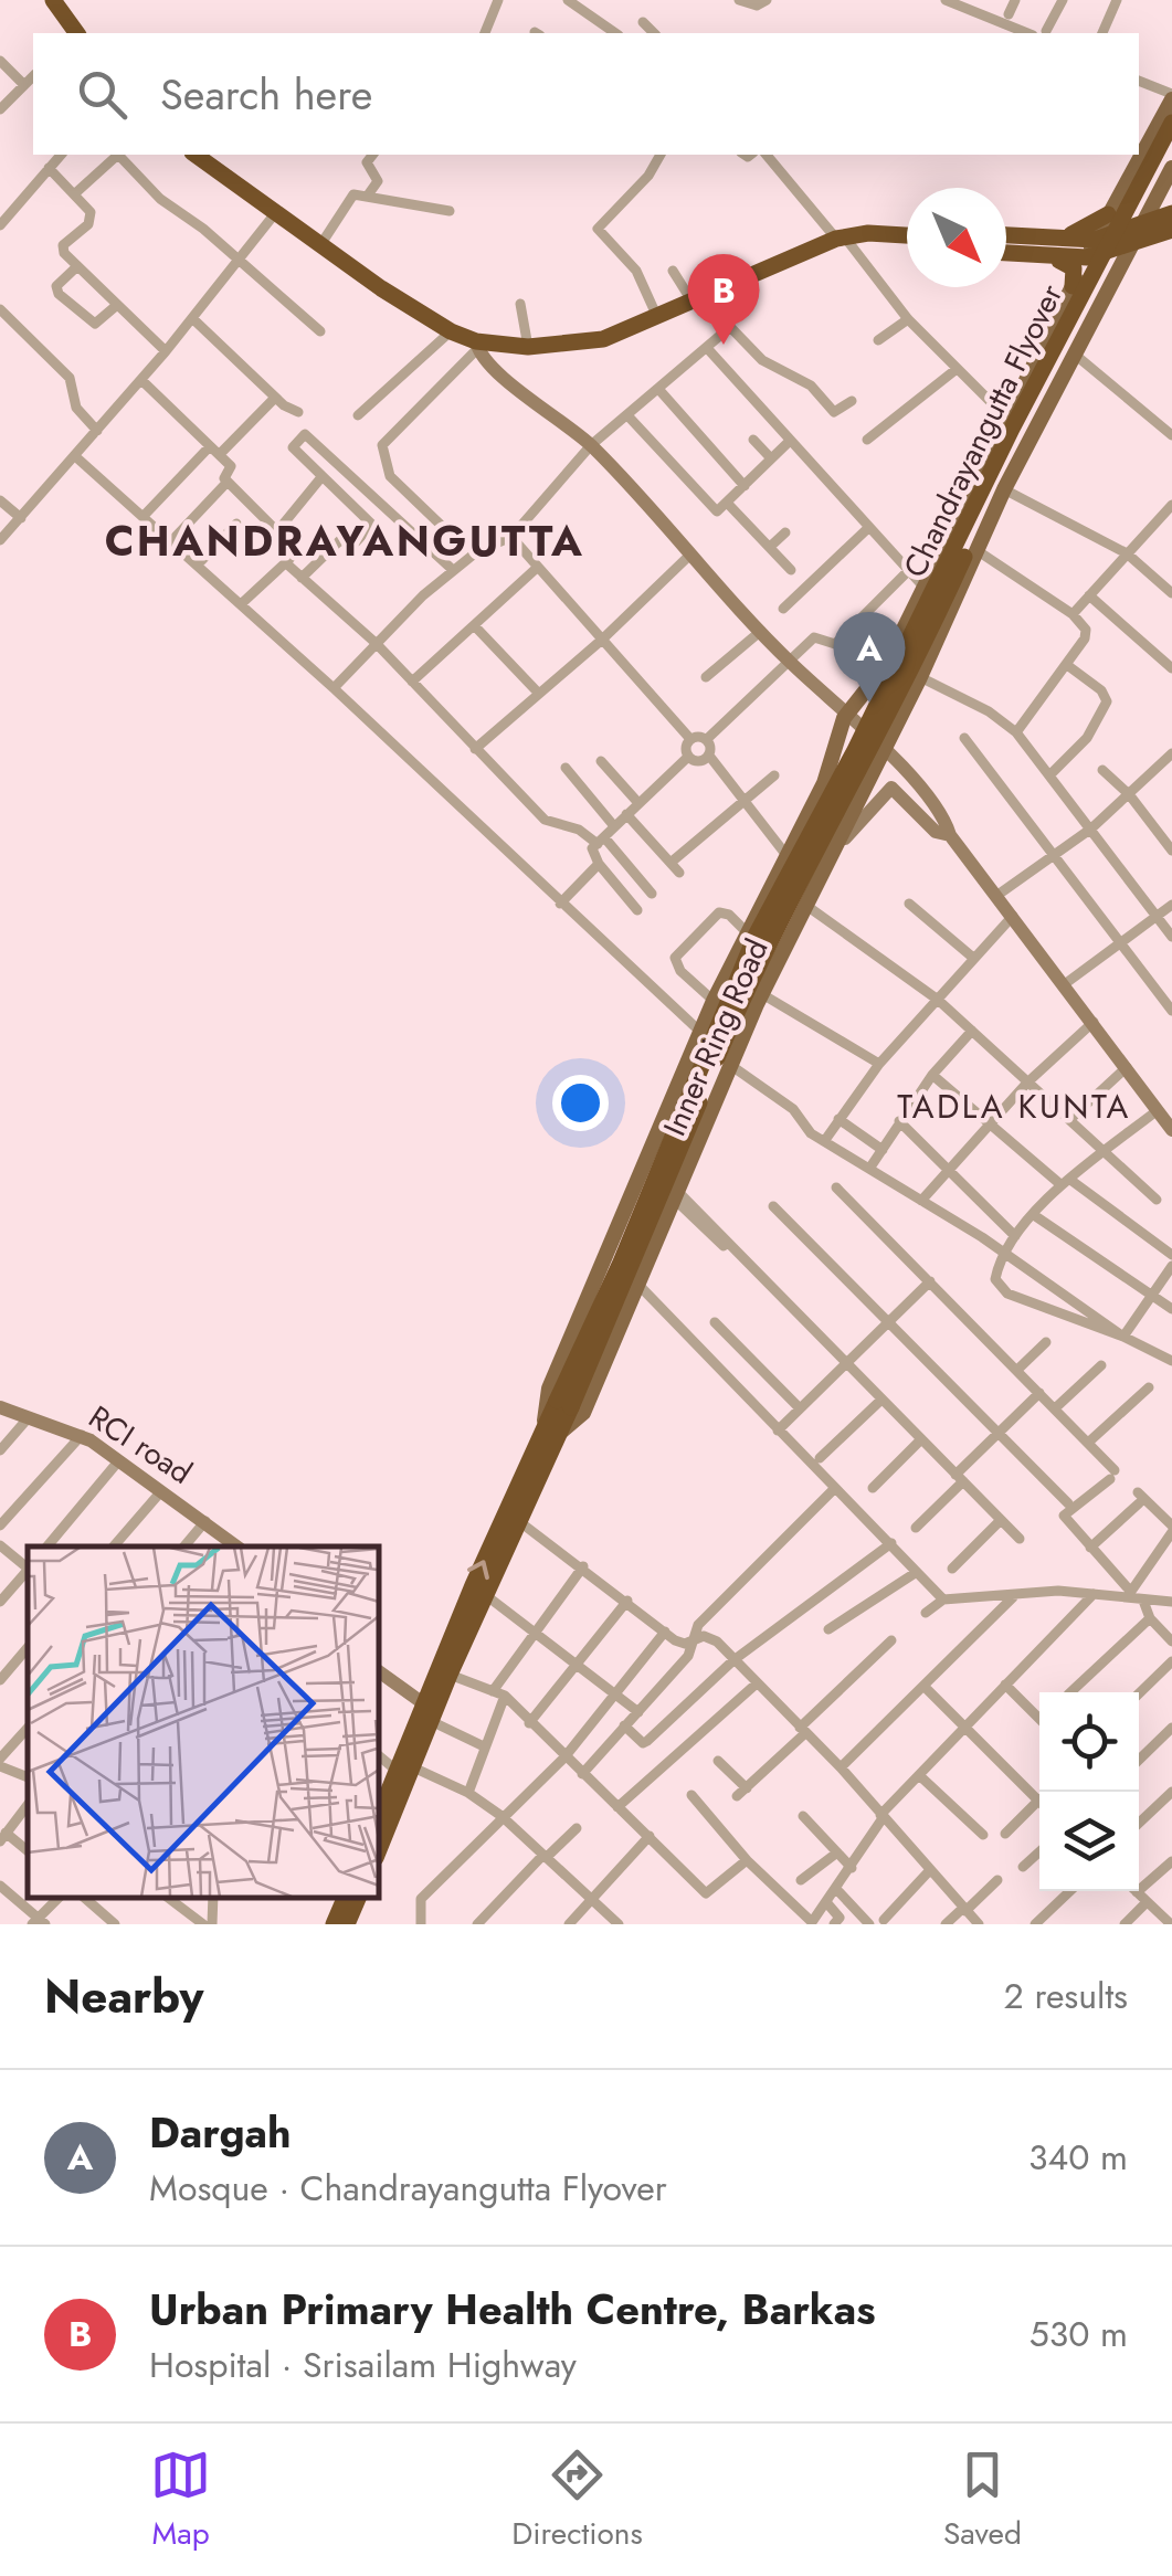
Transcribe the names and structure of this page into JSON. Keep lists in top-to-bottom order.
{
  "streets": {
    "highway": ["Chandrayangutta Flyover", "Inner Ring Road"],
    "main road": ["RCI road"]
  },
  "crossings": [
    ["Chandrayangutta Flyover", "Inner Ring Road"]
  ],
  "districts": ["CHANDRAYANGUTTA", "TADLA KUNTA"],
  "north": "bottom right",
  "page": {
    "search": "Search here",
    "pins": ["B", "A"],
    "heading": ["Nearby", "2 results"],
    "list": [
      {
        "mark": "A",
        "name": "Dargah",
        "note": "Mosque · Chandrayangutta Flyover",
        "value": "340 m"
      },
      {
        "mark": "B",
        "name": "Urban Primary Health Centre, Barkas",
        "note": "Hospital · Srisailam Highway",
        "value": "530 m"
      }
    ],
    "nav": ["Map", "Directions", "Saved"]
  }
}
